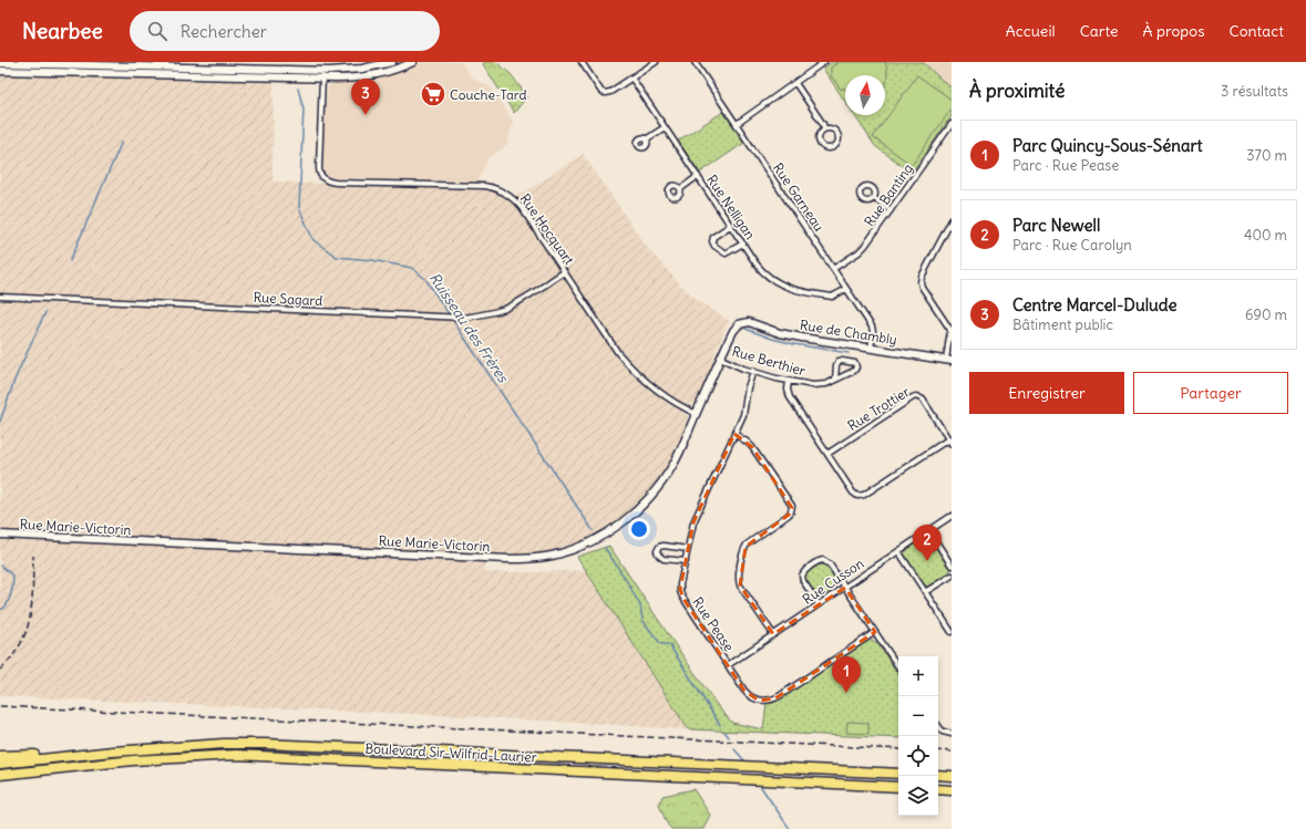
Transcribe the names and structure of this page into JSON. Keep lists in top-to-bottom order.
{
  "streets": {
    "highway": ["Boulevard Sir-Wilfrid-Laurier"],
    "street": [
      "Rue Banting",
      "Rue Garneau",
      "Rue Nelligan",
      "Rue Hocquart",
      "Rue Sagard",
      "Rue de Chambly",
      "Rue Berthier",
      "Rue Trottier",
      "Rue Marie-Victorin",
      "Rue Cusson",
      "Rue Pease"
    ]
  },
  "crossings": [
    ["Rue Banting", "Rue Garneau"],
    ["Rue Garneau", "Rue Nelligan"],
    ["Rue Garneau", "Rue de Chambly"],
    ["Rue Hocquart", "Rue Sagard"],
    ["Rue Hocquart", "Rue Marie-Victorin"],
    ["Rue de Chambly", "Rue Marie-Victorin"],
    ["Rue Berthier", "Rue Marie-Victorin"],
    ["Rue Berthier", "Rue Pease"],
    ["Rue Cusson", "Rue Pease"]
  ],
  "water": ["Ruisseau des Frères"],
  "places": {
    "supermarket": ["Couche-Tard"]
  },
  "north": "top",
  "page": {
    "header": "Nearbee",
    "search": "Rechercher",
    "nav": [
      "Accueil",
      "Carte",
      "À propos",
      "Contact"
    ],
    "heading": ["À proximité", "3 résultats"],
    "pins": ["3", "2", "1"],
    "list": [
      {
        "mark": "1",
        "name": "Parc Quincy-Sous-Sénart",
        "note": "Parc · Rue Pease",
        "value": "370 m"
      },
      {
        "mark": "2",
        "name": "Parc Newell",
        "note": "Parc · Rue Carolyn",
        "value": "400 m"
      },
      {
        "mark": "3",
        "name": "Centre Marcel-Dulude",
        "note": "Bâtiment public",
        "value": "690 m"
      }
    ],
    "buttons": ["Enregistrer", "Partager"],
    "map_buttons": ["+", "−"]
  }
}
